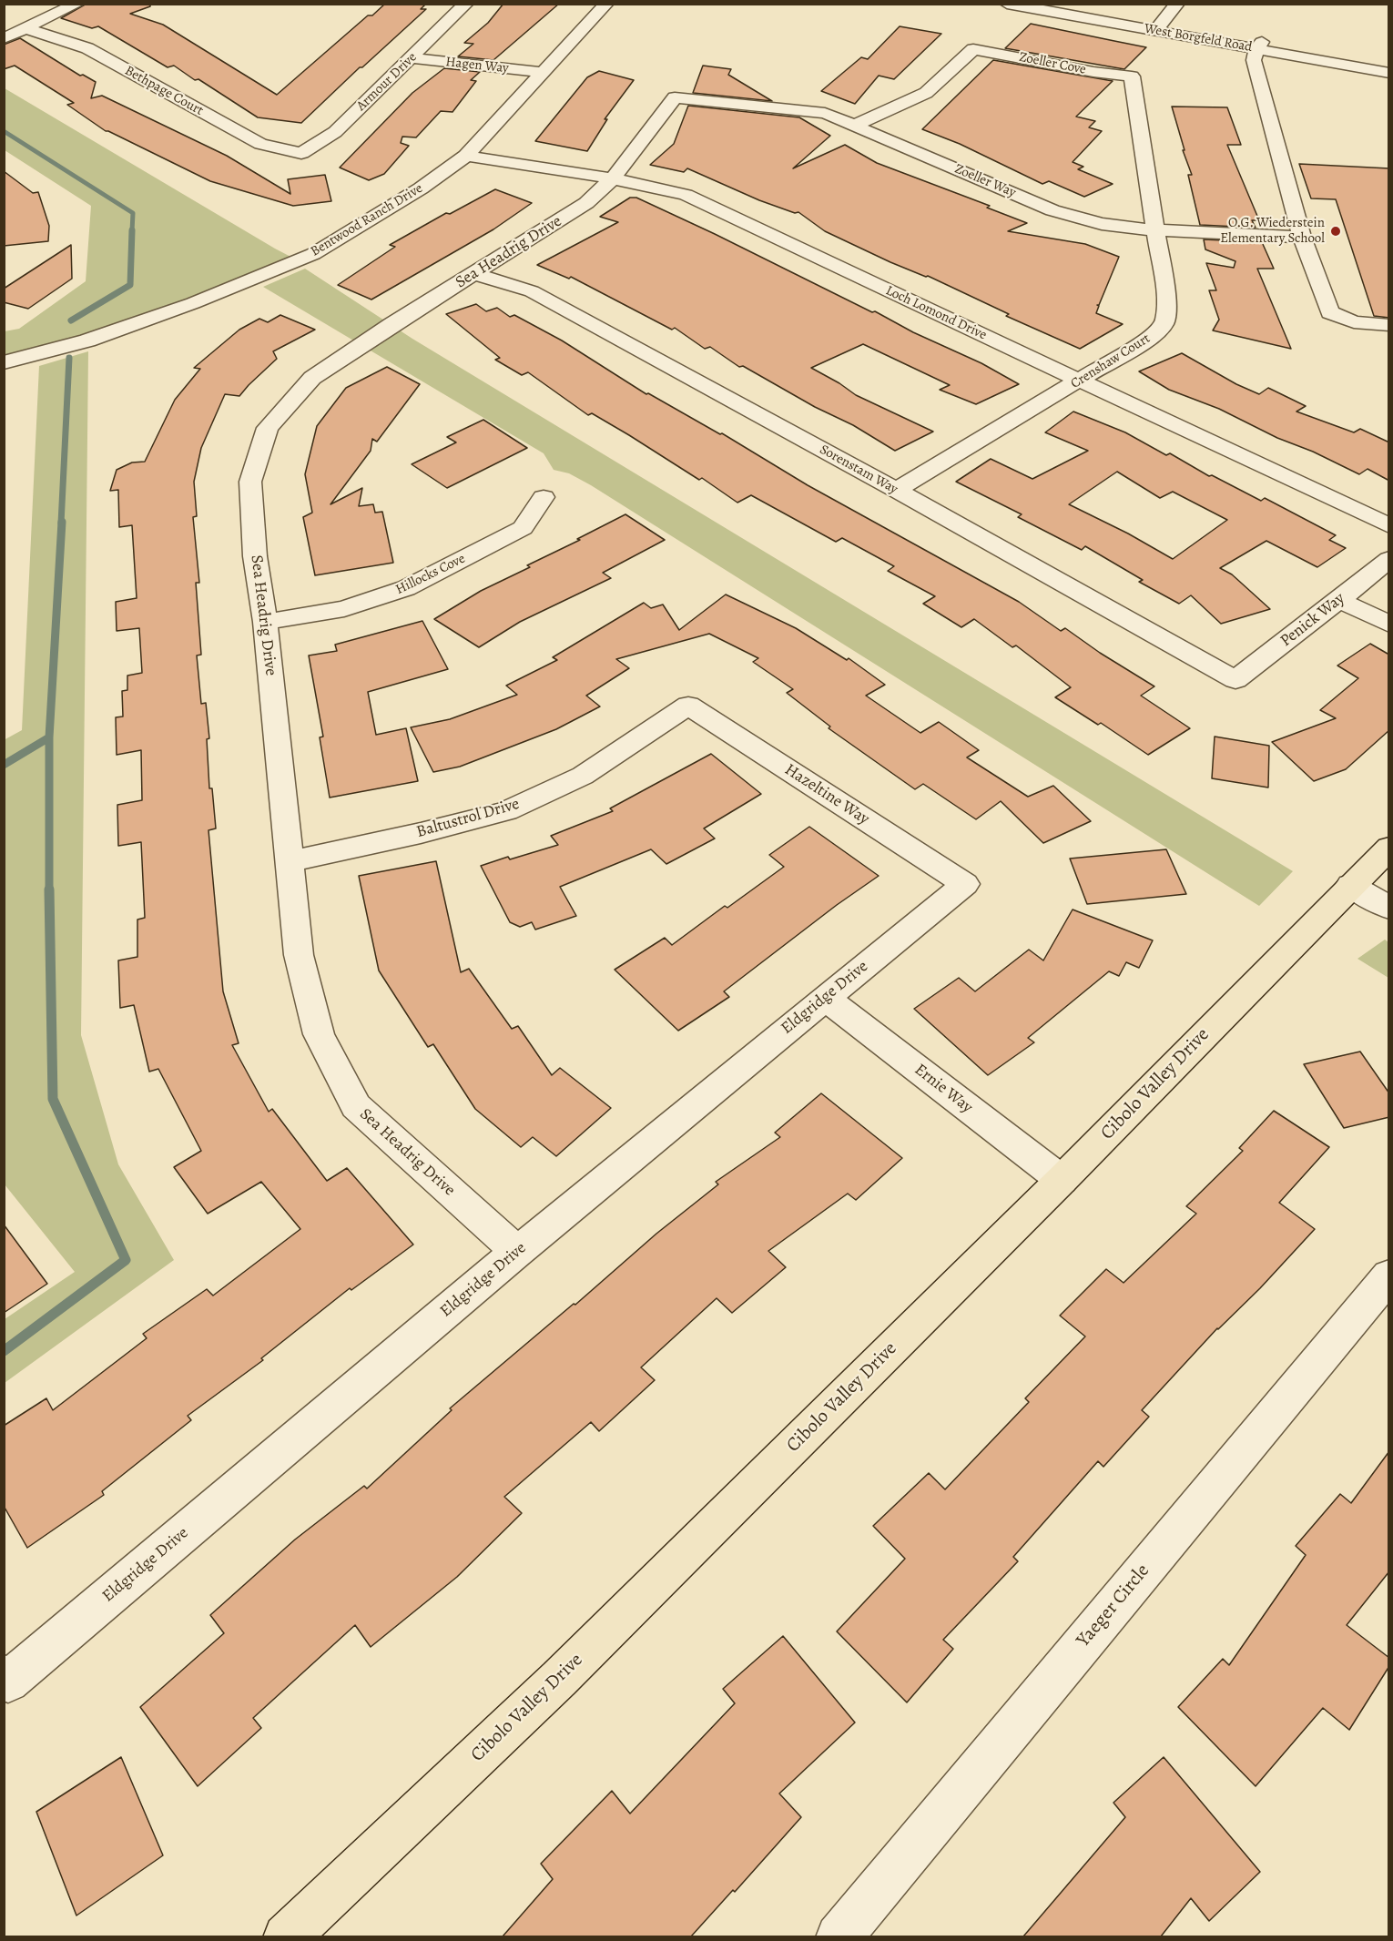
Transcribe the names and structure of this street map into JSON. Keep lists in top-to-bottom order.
{
  "streets": {
    "main road": ["Cibolo Valley Drive"],
    "street": [
      "West Borgfeld Road",
      "Zoeller Cove",
      "Hagen Way",
      "Armour Drive",
      "Bethpage Court",
      "Zoeller Way",
      "Bentwood Ranch Drive",
      "Sea Headrig Drive",
      "Loch Lomond Drive",
      "Crenshaw Court",
      "Sorenstam Way",
      "Hillocks Cove",
      "Penick Way",
      "Hazeltine Way",
      "Baltustrol Drive",
      "Eldgridge Drive",
      "Ernie Way",
      "Yaeger Circle"
    ]
  },
  "crossings": [
    ["Zoeller Cove", "Zoeller Way"],
    ["Zoeller Cove", "Crenshaw Court"],
    ["Hagen Way", "Armour Drive"],
    ["Hagen Way", "Bentwood Ranch Drive"],
    ["Armour Drive", "Bethpage Court"],
    ["Zoeller Way", "Sea Headrig Drive"],
    ["Zoeller Way", "Crenshaw Court"],
    ["Bentwood Ranch Drive", "Loch Lomond Drive"],
    ["Sea Headrig Drive", "Loch Lomond Drive"],
    ["Sea Headrig Drive", "Sorenstam Way"],
    ["Sea Headrig Drive", "Hillocks Cove"],
    ["Sea Headrig Drive", "Baltustrol Drive"],
    ["Sea Headrig Drive", "Eldgridge Drive"],
    ["Loch Lomond Drive", "Crenshaw Court"],
    ["Crenshaw Court", "Sorenstam Way"],
    ["Sorenstam Way", "Penick Way"],
    ["Hazeltine Way", "Baltustrol Drive"],
    ["Hazeltine Way", "Eldgridge Drive"],
    ["Eldgridge Drive", "Ernie Way"],
    ["Cibolo Valley Drive", "Ernie Way"]
  ],
  "places": ["O.G. Wiederstein Elementary School"]
}
